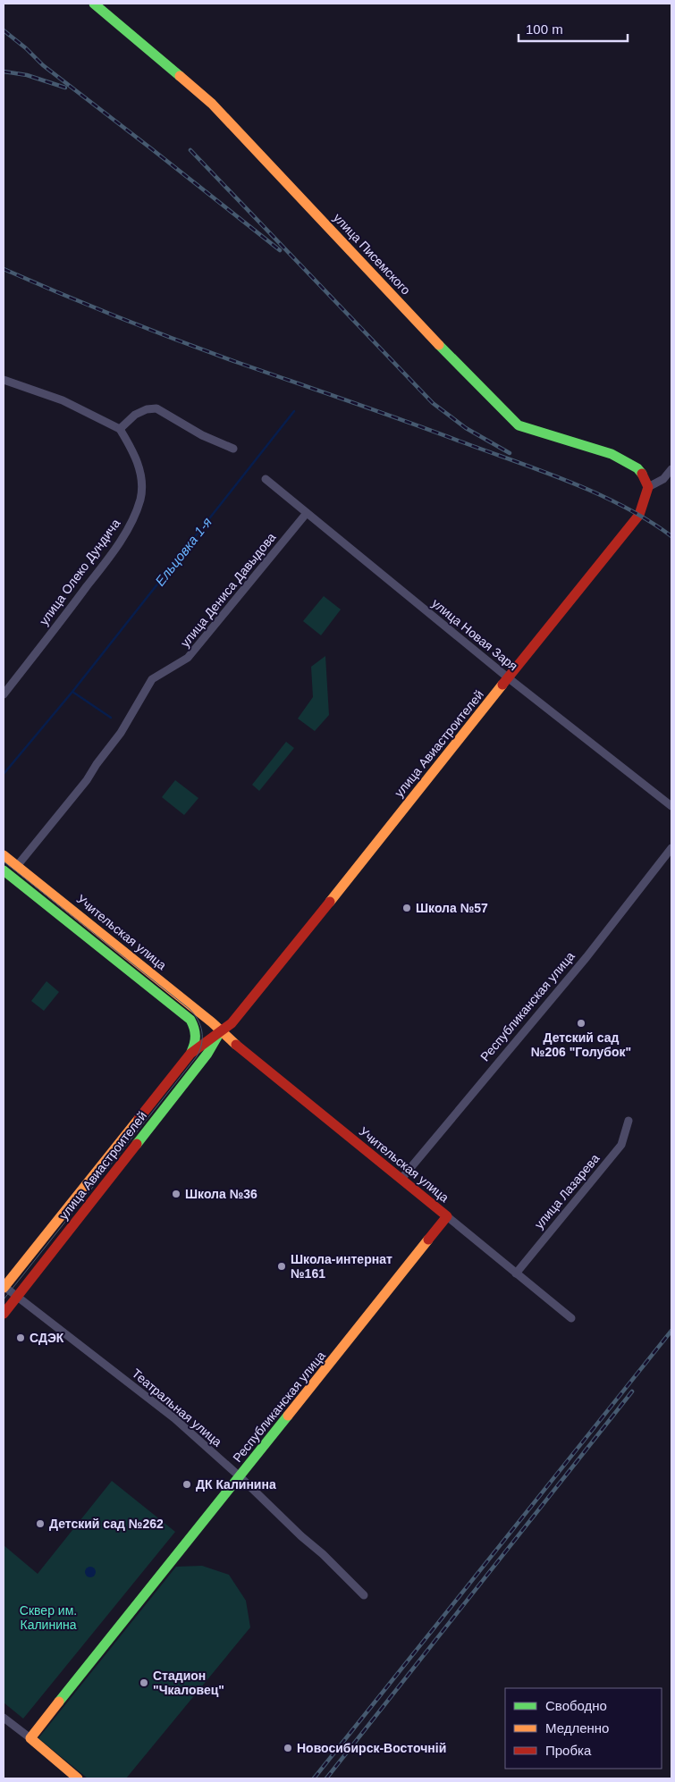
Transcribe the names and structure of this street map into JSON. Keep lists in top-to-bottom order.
{
  "streets": {
    "street": [
      "улица Писемского",
      "улица Олеко Дундича",
      "улица Дениса Давыдова",
      "улица Новая Заря",
      "улица Авиастроителей",
      "Учительская улица",
      "Республиканская улица",
      "улица Лазарева",
      "Театральная улица"
    ]
  },
  "crossings": [
    ["улица Писемского", "улица Авиастроителей"],
    ["улица Дениса Давыдова", "улица Новая Заря"],
    ["улица Дениса Давыдова", "Учительская улица"],
    ["улица Новая Заря", "улица Авиастроителей"],
    ["улица Авиастроителей", "Учительская улица"],
    ["улица Авиастроителей", "Театральная улица"],
    ["Учительская улица", "Республиканская улица"],
    ["Учительская улица", "улица Лазарева"],
    ["Республиканская улица", "Театральная улица"]
  ],
  "water": ["Ельцовка 1-я"],
  "parks": ["Сквер им. Калинина"],
  "places": [
    "Школа №57",
    "Детский сад №206 \"Голубок\"",
    "Школа №36",
    "Школа-интернат №161",
    "СДЭК",
    "ДК Калинина",
    "Детский сад №262",
    "Стадион \"Чкаловец\"",
    "Новосибирск-Восточній"
  ],
  "legend": ["Свободно", "Медленно", "Пробка"],
  "scale_bar": "100 m"
}
